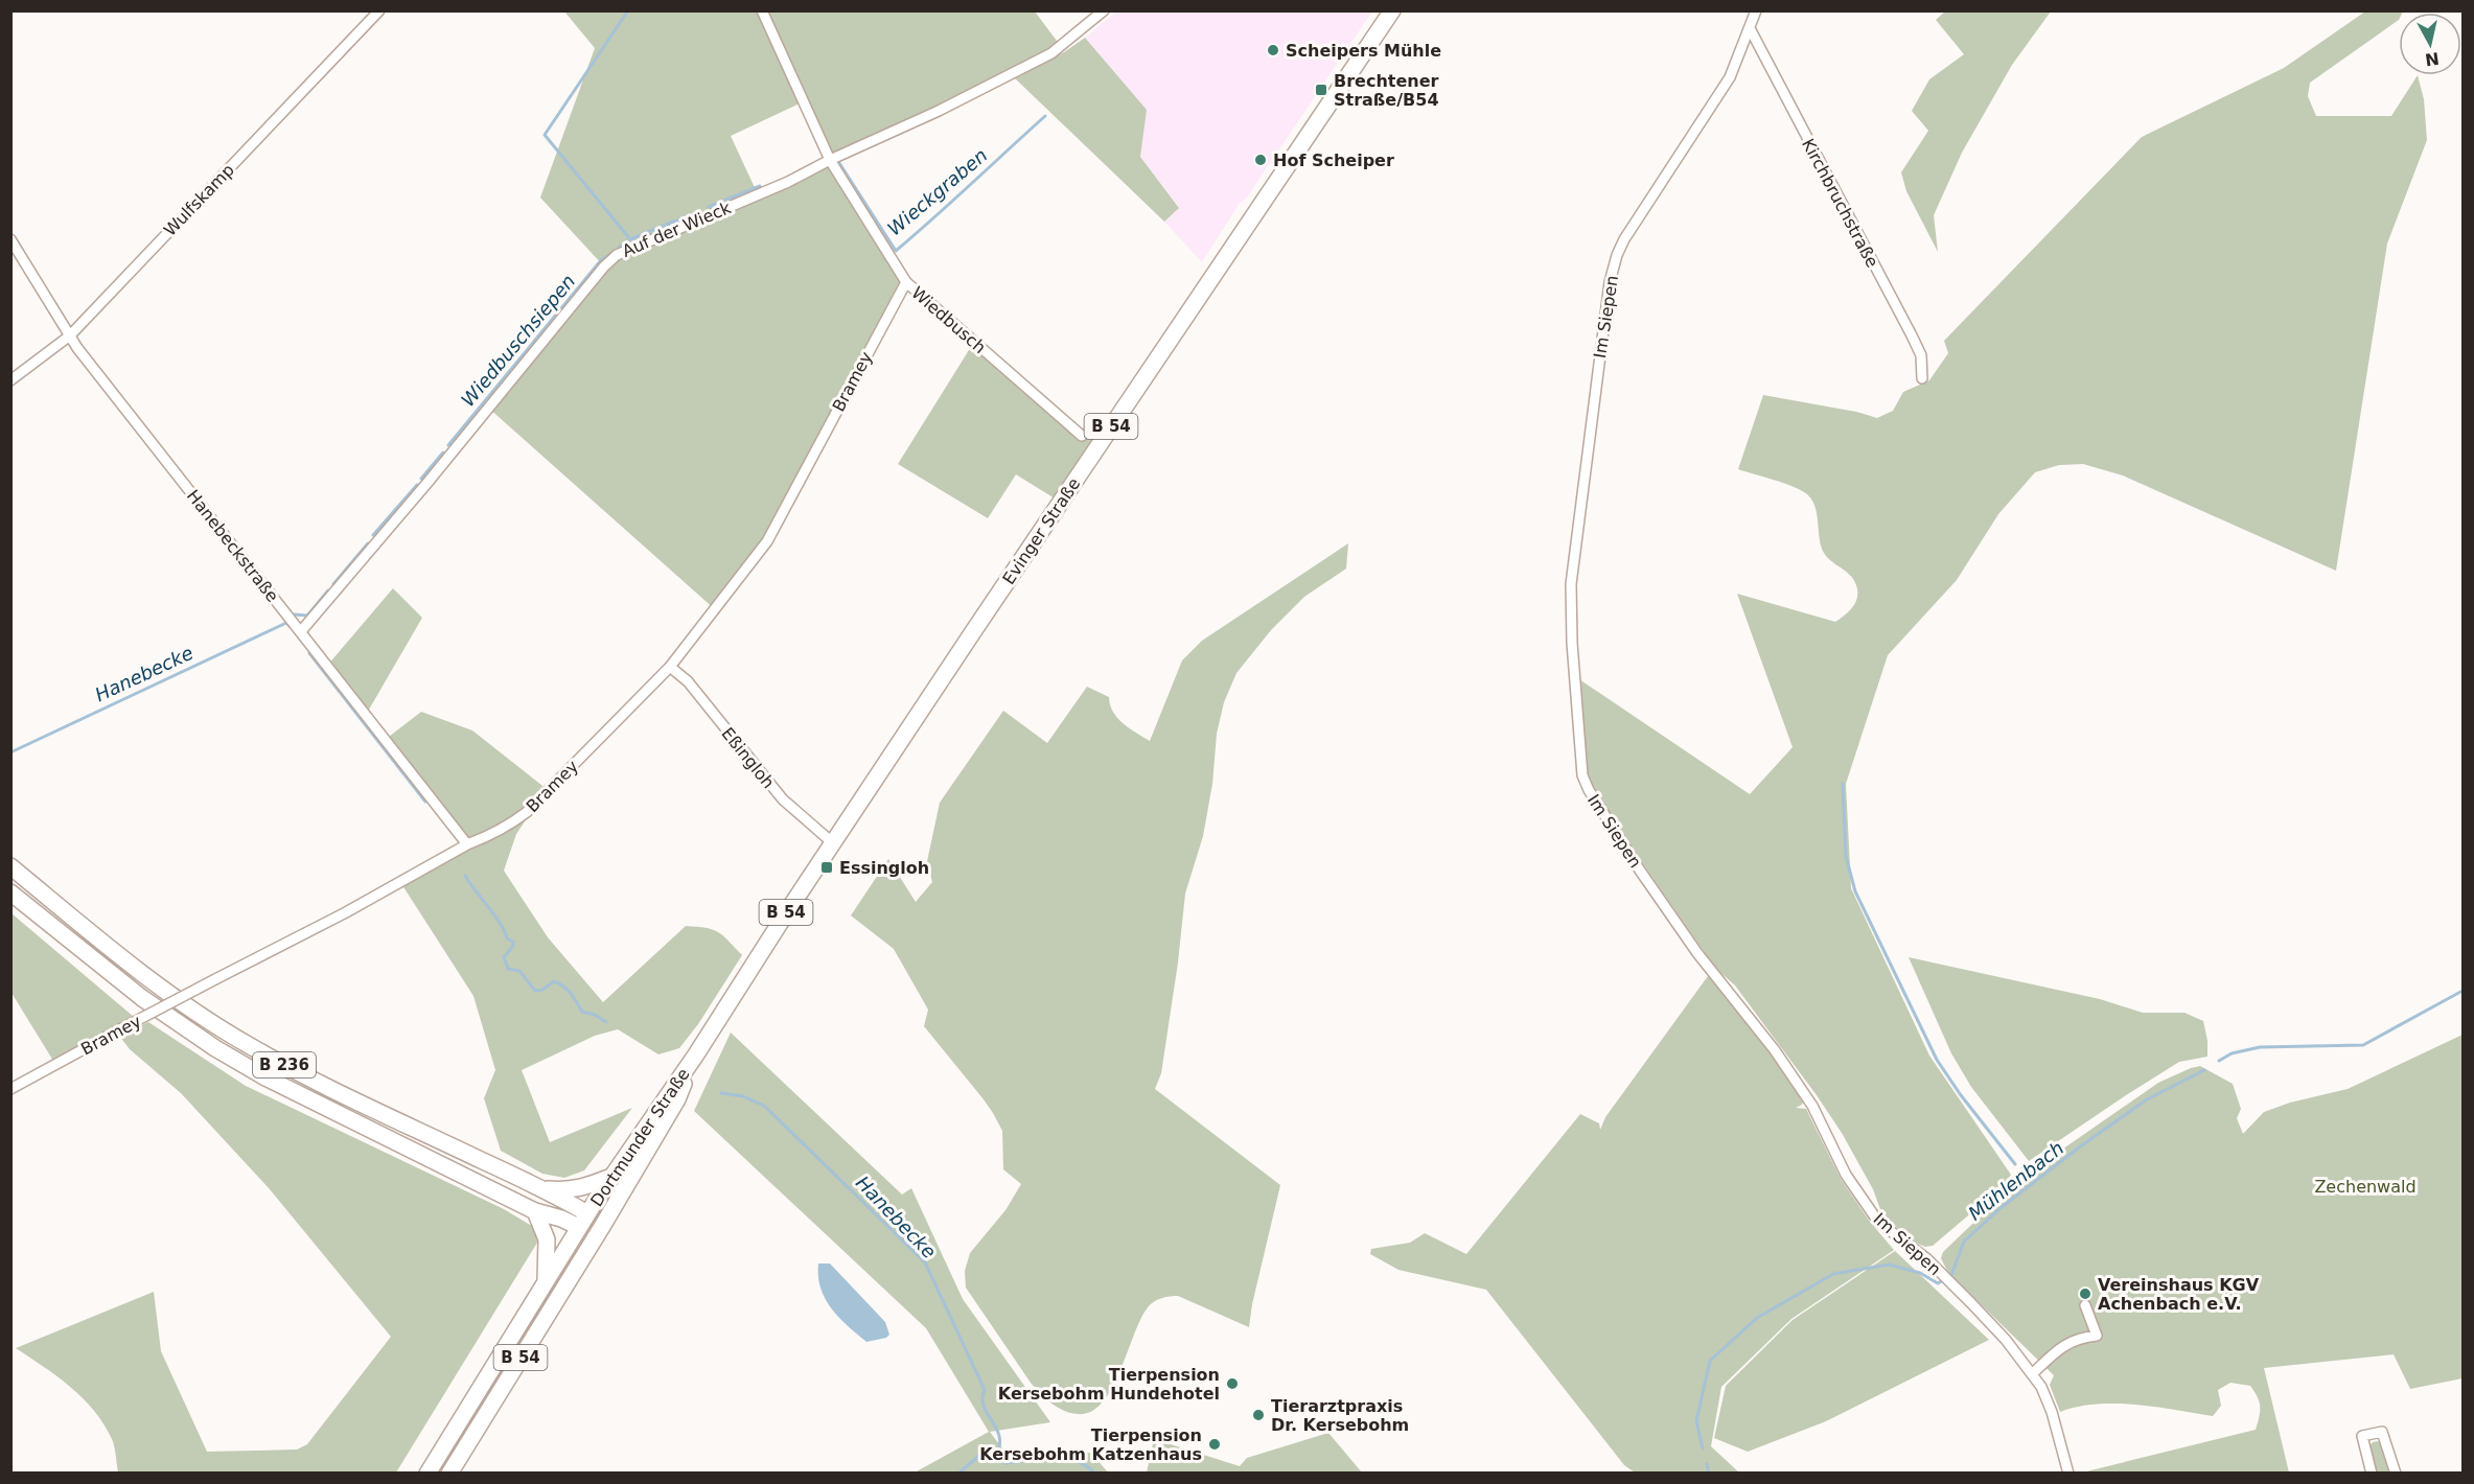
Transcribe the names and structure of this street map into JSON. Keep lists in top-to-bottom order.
{
  "streets": {
    "main road": [
      "B 54",
      "Evinger Straße",
      "B 236",
      "Dortmunder Straße"
    ],
    "street": [
      "Wulfskamp",
      "Kirchbruchstraße",
      "Auf der Wieck",
      "Im Siepen",
      "Wiedbusch",
      "Bramey",
      "Hanebeckstraße",
      "Eßingloh"
    ]
  },
  "crossings": [
    ["Wulfskamp", "Hanebeckstraße"],
    ["Kirchbruchstraße", "Im Siepen"],
    ["Auf der Wieck", "Wiedbusch"],
    ["Auf der Wieck", "Hanebeckstraße"],
    ["Wiedbusch", "Bramey"],
    ["Bramey", "Hanebeckstraße"],
    ["Bramey", "Eßingloh"],
    ["Evinger Straße", "Eßingloh"],
    ["Evinger Straße", "Dortmunder Straße"],
    ["B 236", "Dortmunder Straße"]
  ],
  "water": [
    "Wieckgraben",
    "Wiedbuschsiepen",
    "Hanebecke",
    "Mühlenbach"
  ],
  "parks": ["Zechenwald"],
  "places": {
    "other": [
      "Scheipers Mühle",
      "Hof Scheiper",
      "Vereinshaus KGV Achenbach e.V.",
      "Tierpension Kersebohm Hundehotel",
      "Tierarztpraxis Dr. Kersebohm",
      "Tierpension Kersebohm Katzenhaus"
    ],
    "transit": ["Brechtener Straße/B54", "Essingloh"]
  },
  "north": "bottom"
}
